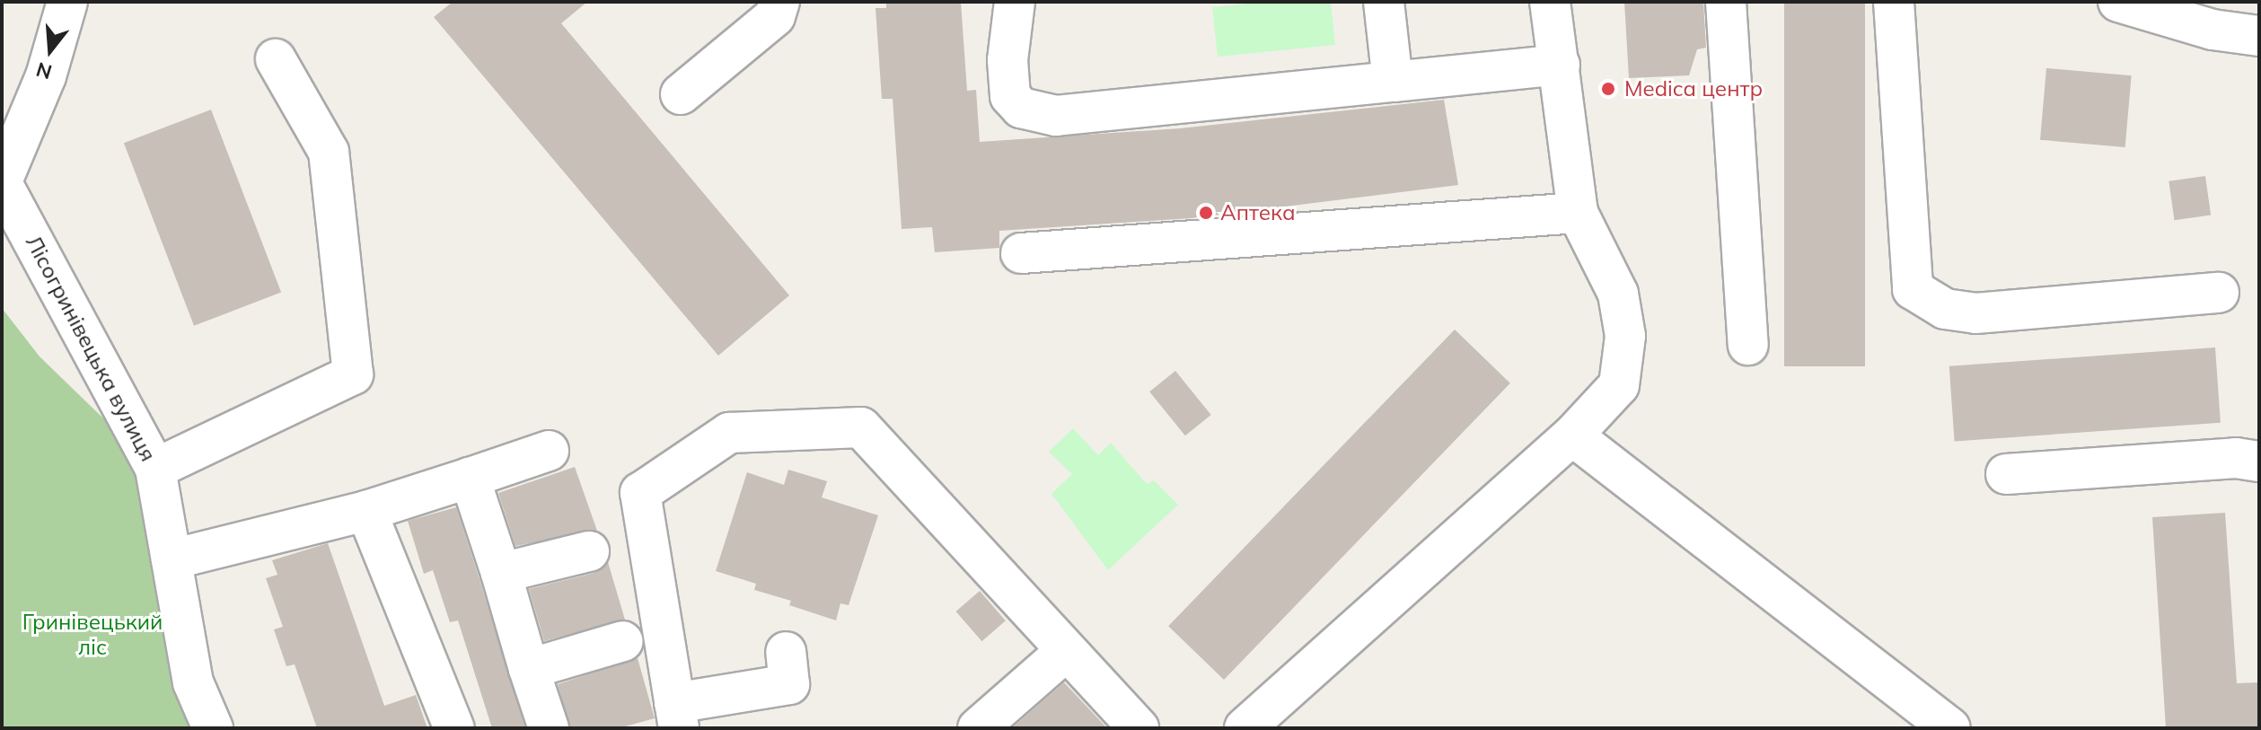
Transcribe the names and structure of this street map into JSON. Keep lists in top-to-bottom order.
{
  "streets": {
    "street": ["Лісогринівецька вулиця"]
  },
  "parks": ["Гринівецький ліс"],
  "places": ["Medica центр", "Аптека"],
  "north": "bottom"
}
